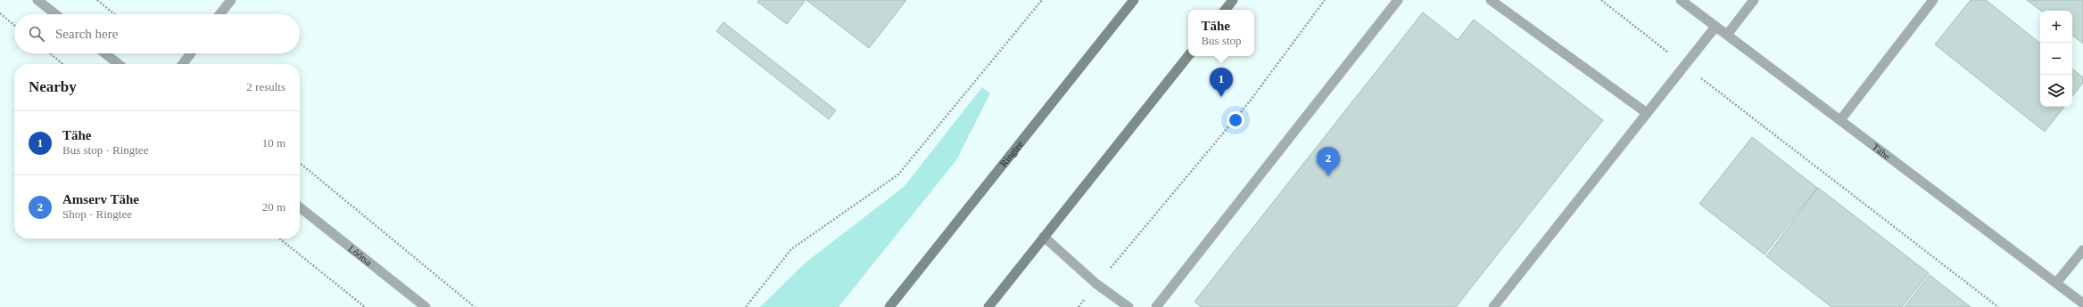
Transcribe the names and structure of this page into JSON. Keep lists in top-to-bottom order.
{
  "streets": {
    "main road": ["Ringtee"],
    "street": ["Tähe", "Lõõtsa"]
  },
  "page": {
    "popup": ["Tähe", "Bus stop"],
    "map_buttons": ["+", "−"],
    "search": "Search here",
    "heading": ["Nearby", "2 results"],
    "pins": ["1", "2"],
    "list": [
      {
        "mark": "1",
        "name": "Tähe",
        "note": "Bus stop · Ringtee",
        "value": "10 m"
      },
      {
        "mark": "2",
        "name": "Amserv Tähe",
        "note": "Shop · Ringtee",
        "value": "20 m"
      }
    ]
  }
}
